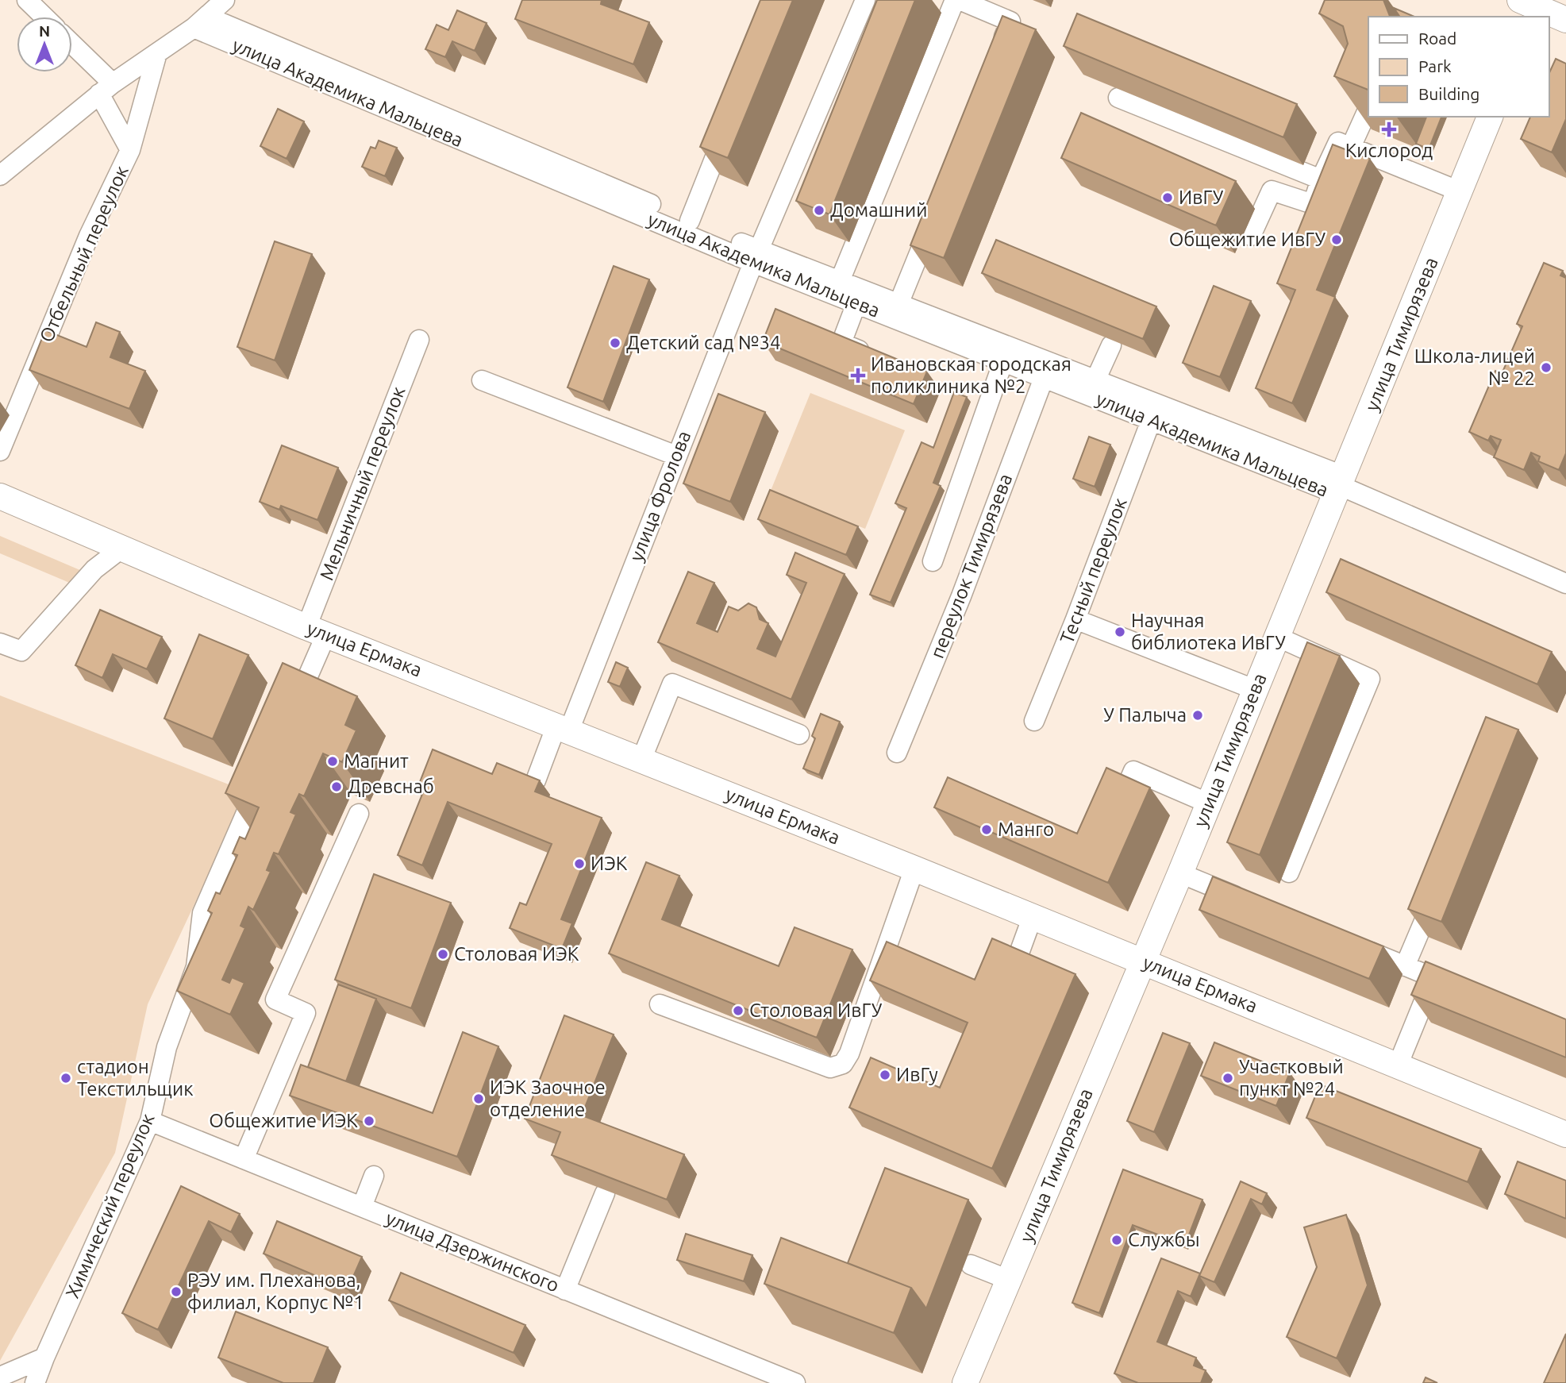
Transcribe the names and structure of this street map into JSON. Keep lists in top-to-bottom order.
{
  "streets": {
    "main road": ["улица Тимирязева", "улица Ермака"],
    "street": [
      "улица Академика Мальцева",
      "Отбельный переулок",
      "Мельничный переулок",
      "улица Фролова",
      "переулок Тимирязева",
      "Тесный переулок",
      "Химический переулок",
      "улица Дзержинского"
    ]
  },
  "crossings": [
    ["улица Академика Мальцева", "улица Тимирязева"],
    ["улица Академика Мальцева", "улица Фролова"],
    ["улица Академика Мальцева", "переулок Тимирязева"],
    ["улица Академика Мальцева", "Тесный переулок"],
    ["улица Тимирязева", "улица Ермака"],
    ["Мельничный переулок", "улица Ермака"],
    ["улица Фролова", "улица Ермака"],
    ["Химический переулок", "улица Дзержинского"]
  ],
  "places": {
    "health": ["Кислород", "Ивановская городская поликлиника №2"],
    "other": [
      "ИвГУ",
      "Домашний",
      "Общежитие ИвГУ",
      "Детский сад №34",
      "Школа-лицей № 22",
      "Научная библиотека ИвГУ",
      "У Палыча",
      "Магнит",
      "Древснаб",
      "Манго",
      "ИЭК",
      "Столовая ИЭК",
      "Столовая ИвГУ",
      "ИвГу",
      "стадион Текстильщик",
      "Участковый пункт №24",
      "ИЭК Заочное отделение",
      "Общежитие ИЭК",
      "Службы",
      "РЭУ им. Плеханова, филиал, Корпус №1"
    ]
  },
  "legend": ["Road", "Park", "Building"],
  "north": "top"
}
